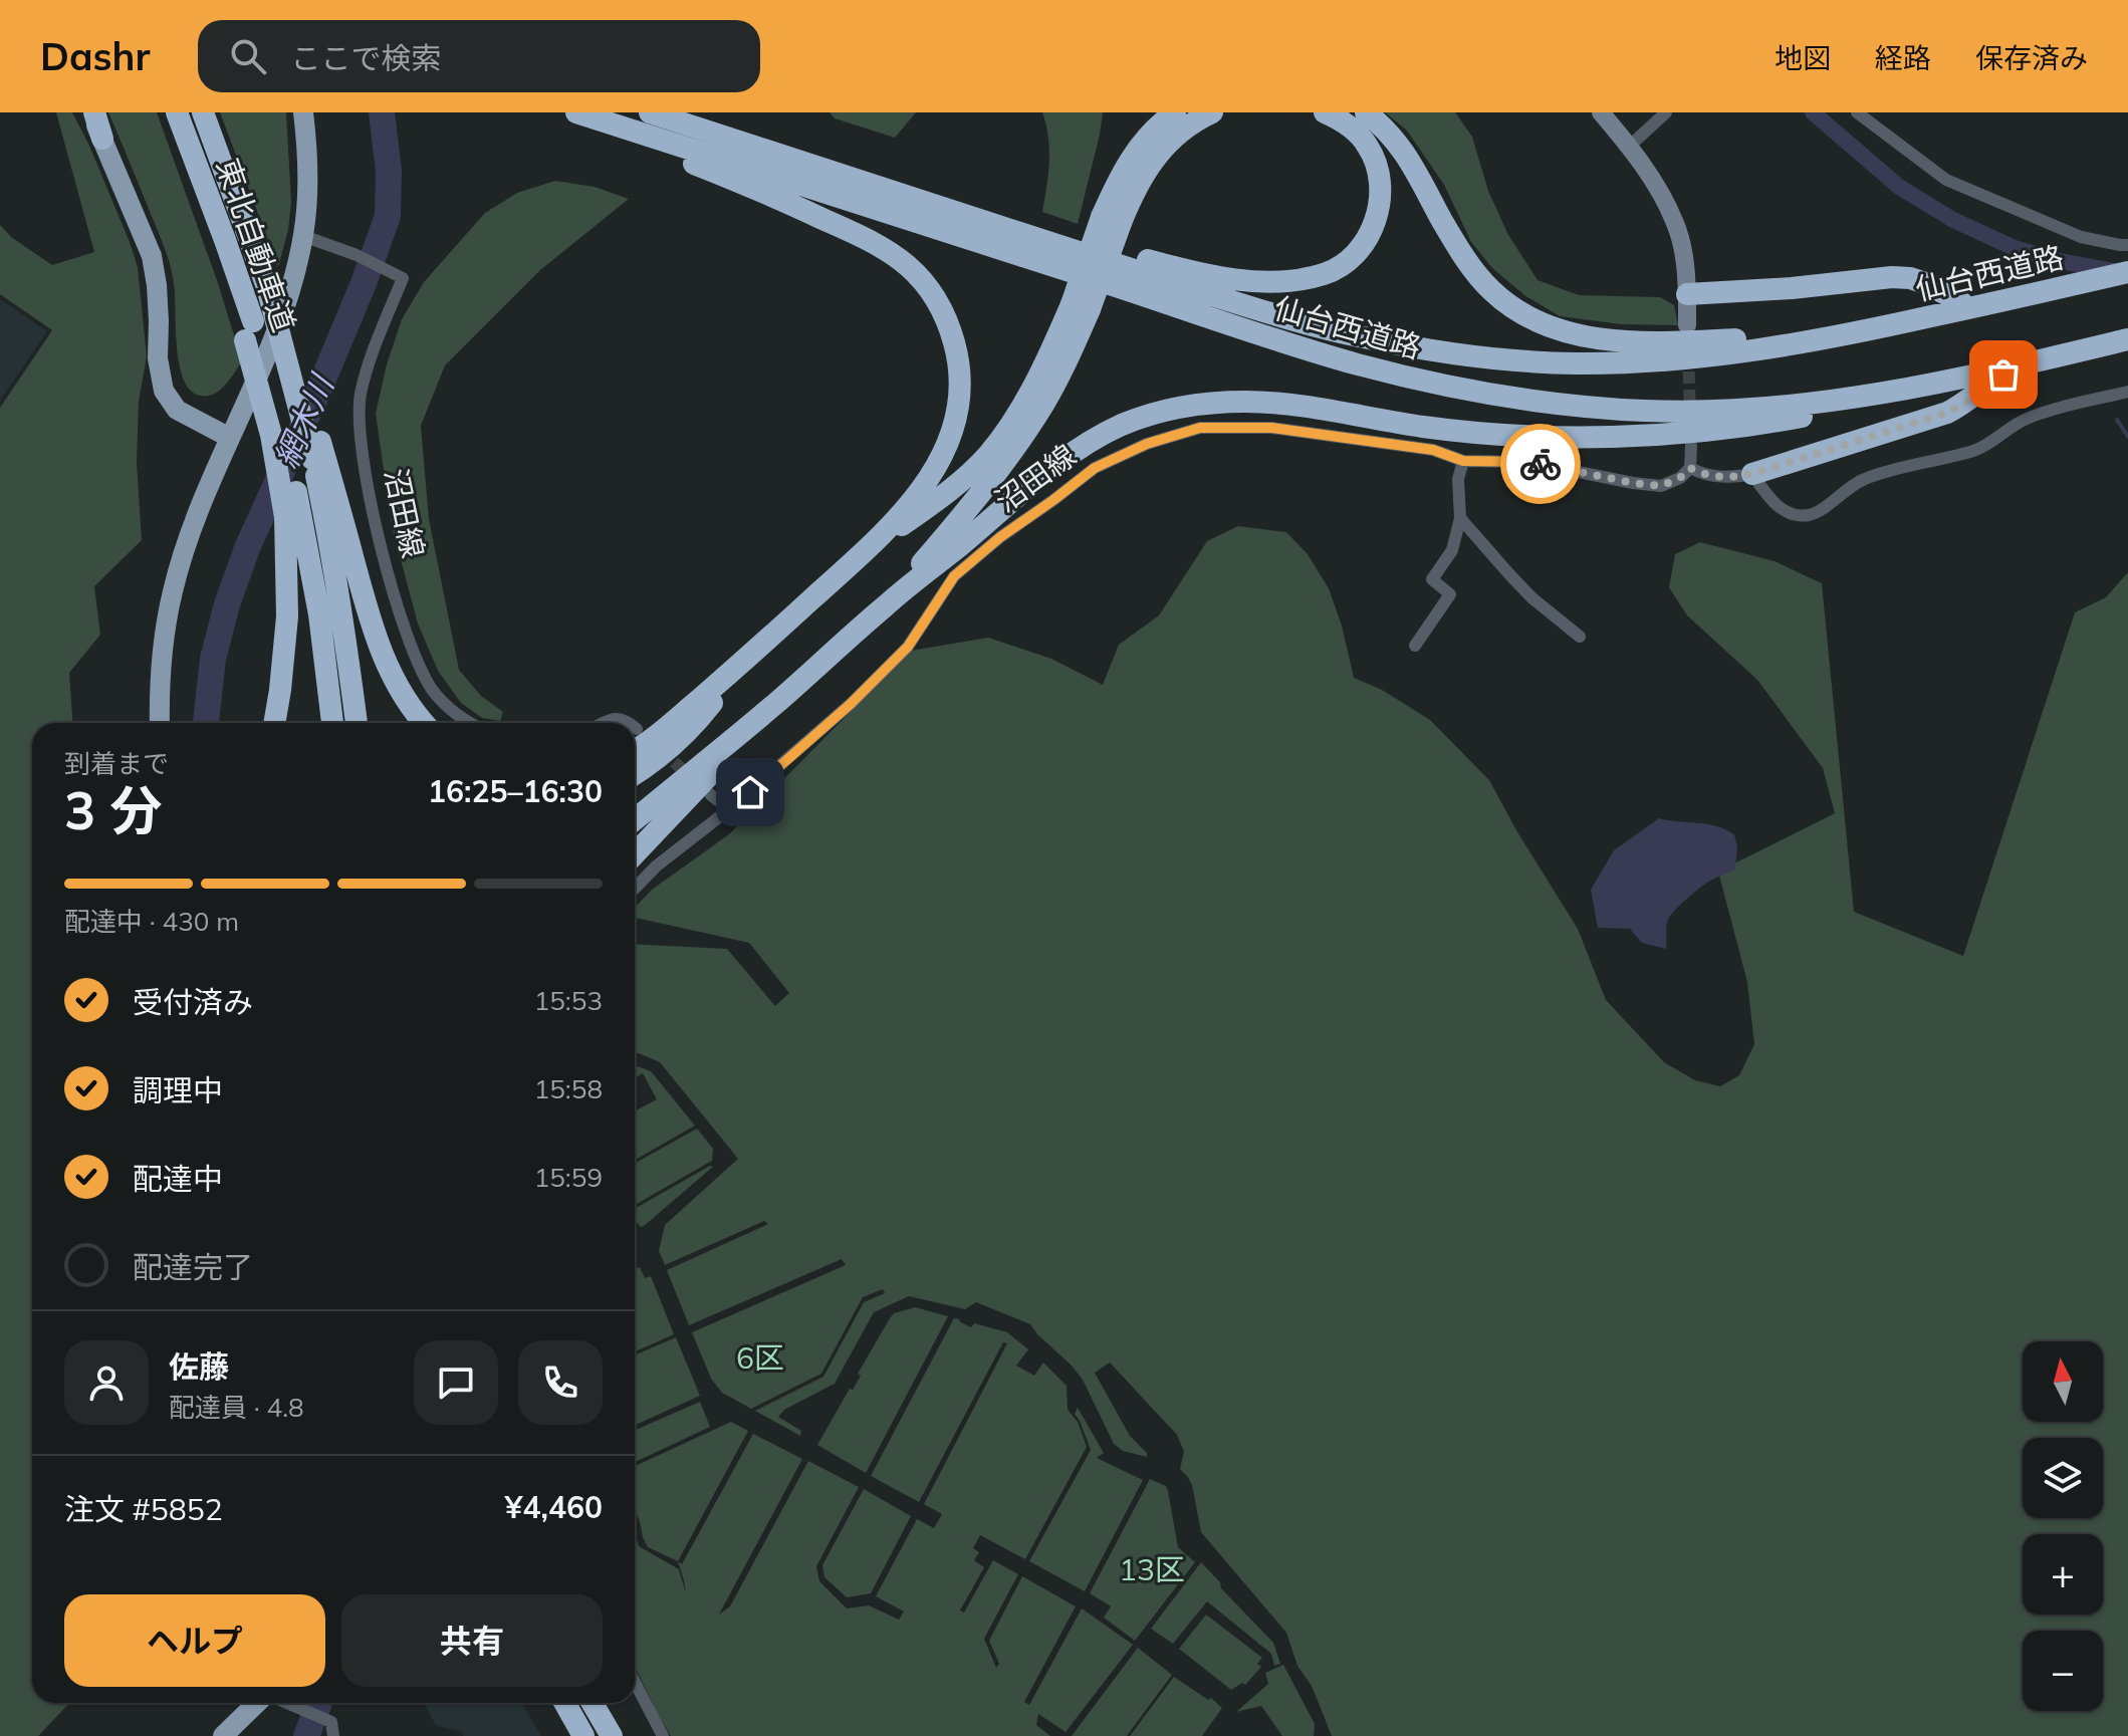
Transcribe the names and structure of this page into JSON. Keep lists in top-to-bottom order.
{
  "streets": {
    "highway": ["東北自動車道", "仙台西道路"],
    "street": ["沼田線"]
  },
  "water": ["網木川"],
  "parks": ["6区", "13区"],
  "north": "top",
  "page": {
    "header": "Dashr",
    "search": "ここで検索",
    "nav": ["地図", "経路", "保存済み"],
    "heading": ["3 分", "到着まで", "16:25–16:30"],
    "panel": [
      "佐藤",
      "配達員 · 4.8",
      "注文 #5852",
      "¥4,460"
    ],
    "bar": "配達中 · 430 m",
    "list": [
      ["受付済み", "15:53"],
      ["調理中", "15:58"],
      ["配達中", "15:59"],
      "配達完了"
    ],
    "map_buttons": ["+", "−"],
    "buttons": ["ヘルプ", "共有"]
  }
}
